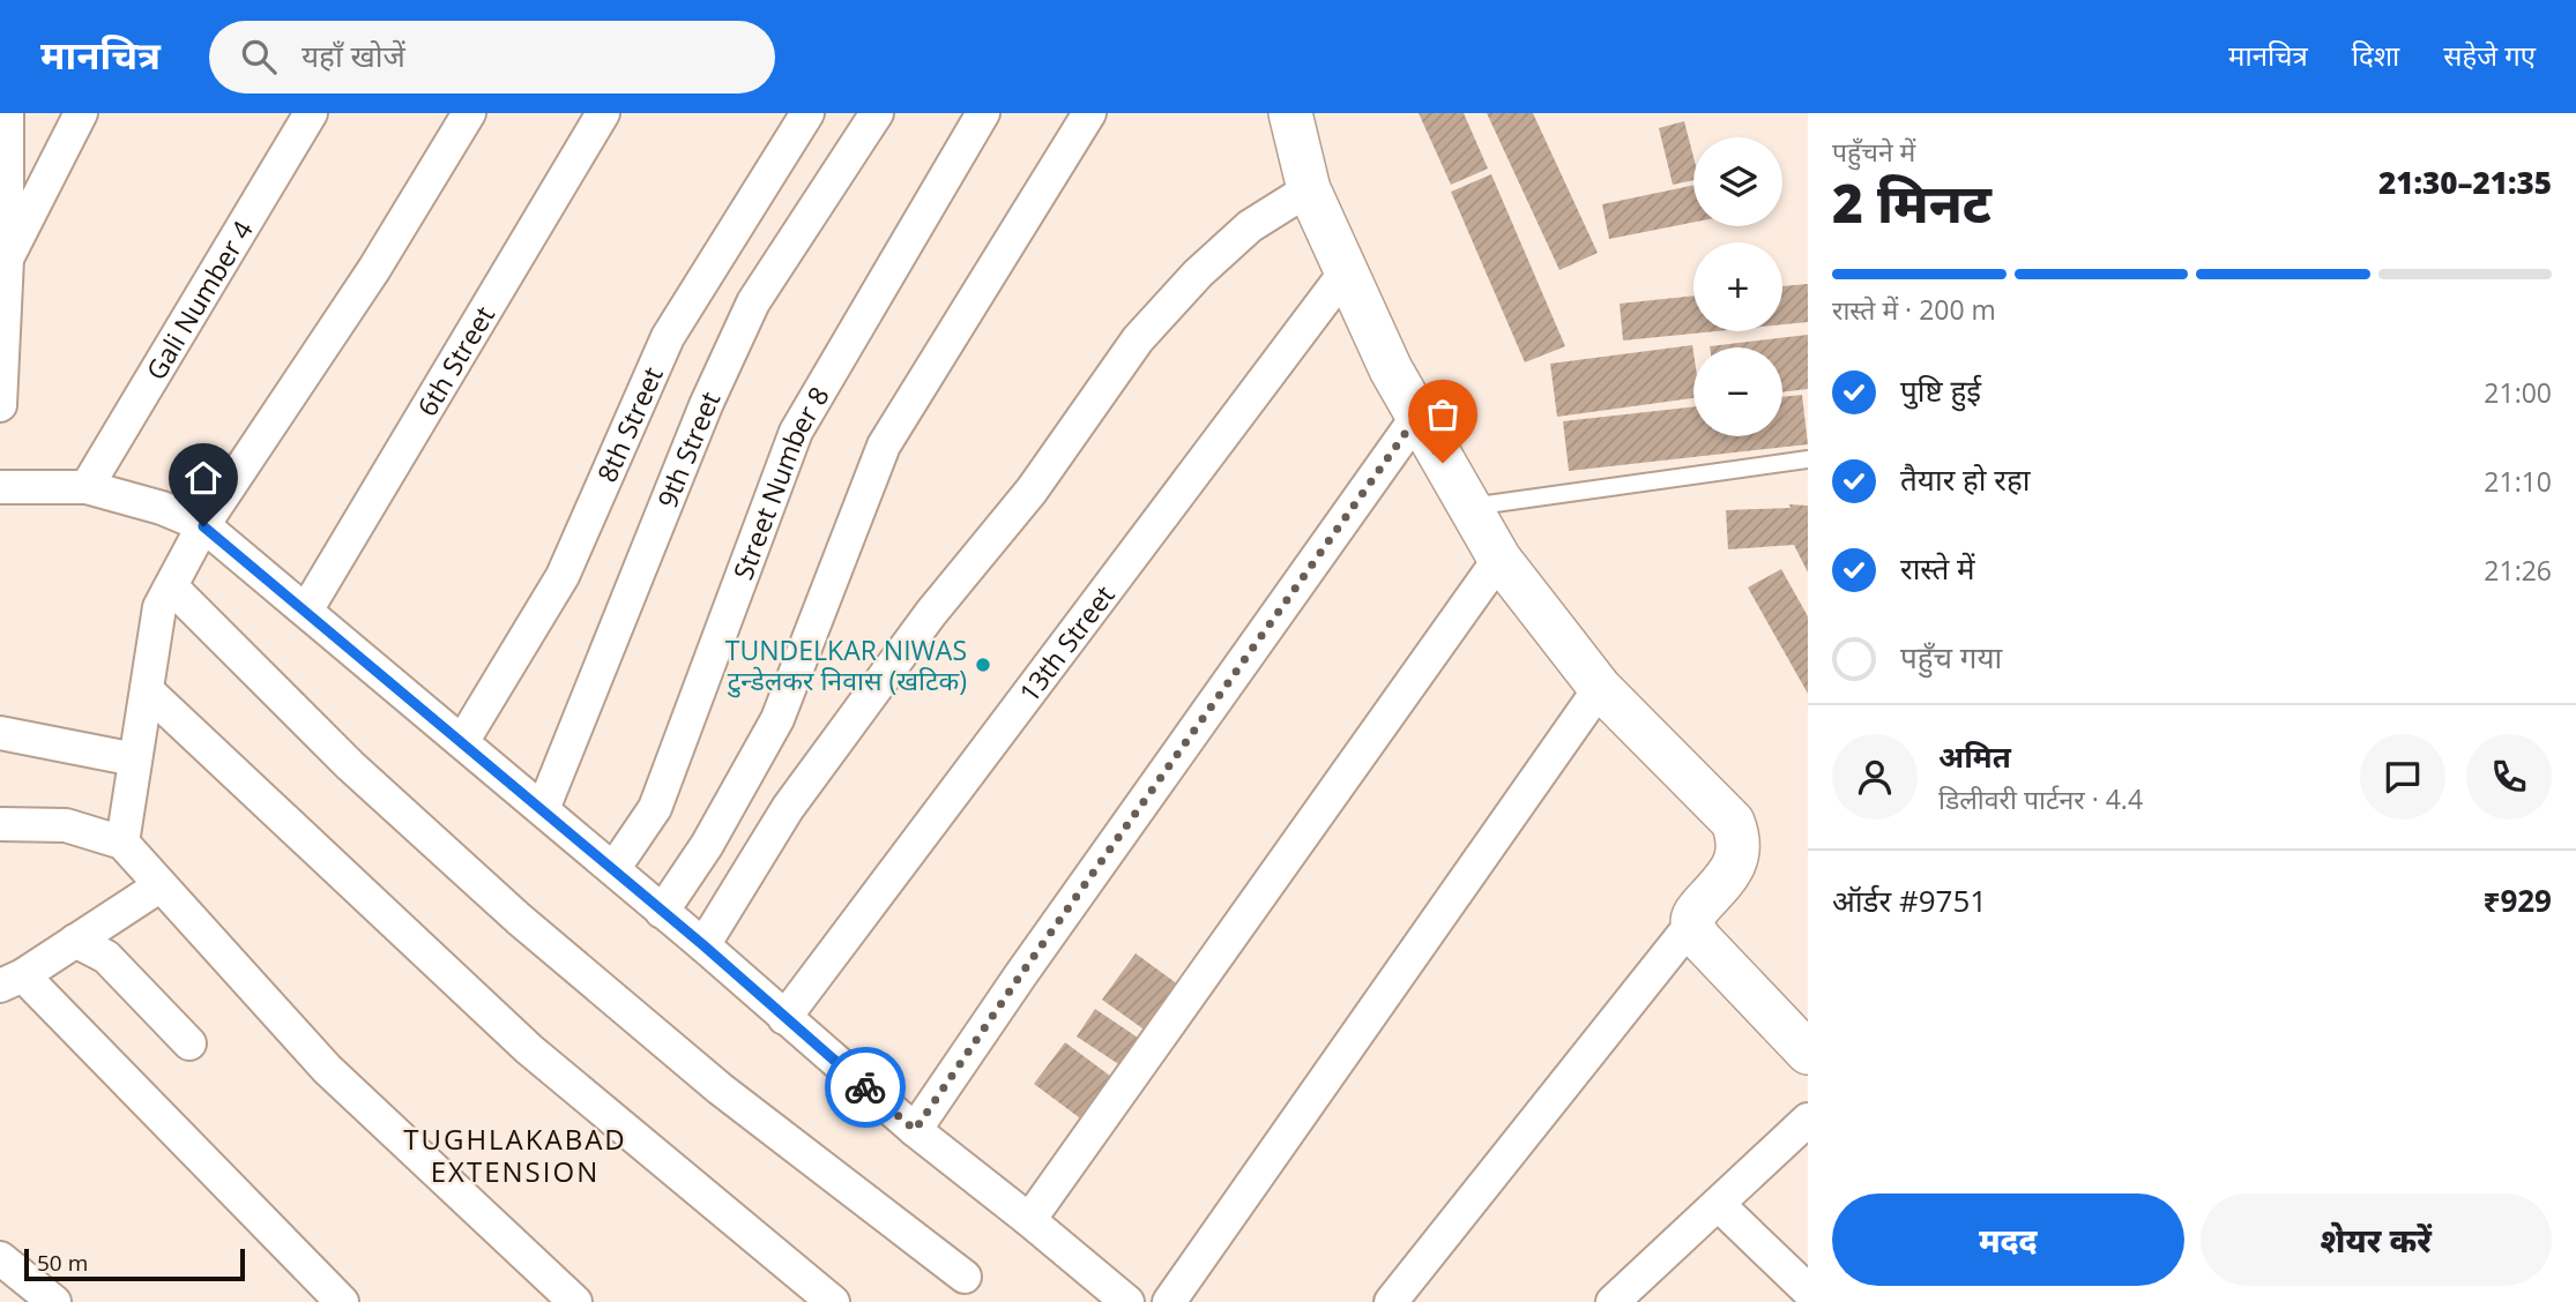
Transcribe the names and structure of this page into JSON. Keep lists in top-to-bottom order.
{
  "streets": {
    "street": [
      "Gali Number 4",
      "6th Street",
      "8th Street",
      "9th Street",
      "Street Number 8",
      "13th Street"
    ]
  },
  "districts": ["TUGHLAKABAD EXTENSION"],
  "places": ["TUNDELKAR NIWAS टुन्डेलकर निवास (खटिक)"],
  "scale_bar": "50 m",
  "page": {
    "header": "मानचित्र",
    "search": "यहाँ खोजें",
    "nav": ["मानचित्र", "दिशा", "सहेजे गए"],
    "heading": ["2 मिनट", "पहुँचने में", "21:30–21:35"],
    "panel": [
      "अमित",
      "डिलीवरी पार्टनर · 4.4",
      "ऑर्डर #9751",
      "₹929"
    ],
    "map_buttons": ["+", "−"],
    "bar": "रास्ते में · 200 m",
    "list": [
      ["पुष्टि हुई", "21:00"],
      ["तैयार हो रहा", "21:10"],
      ["रास्ते में", "21:26"],
      "पहुँच गया"
    ],
    "buttons": ["मदद", "शेयर करें"],
    "scale": "50 m"
  }
}
